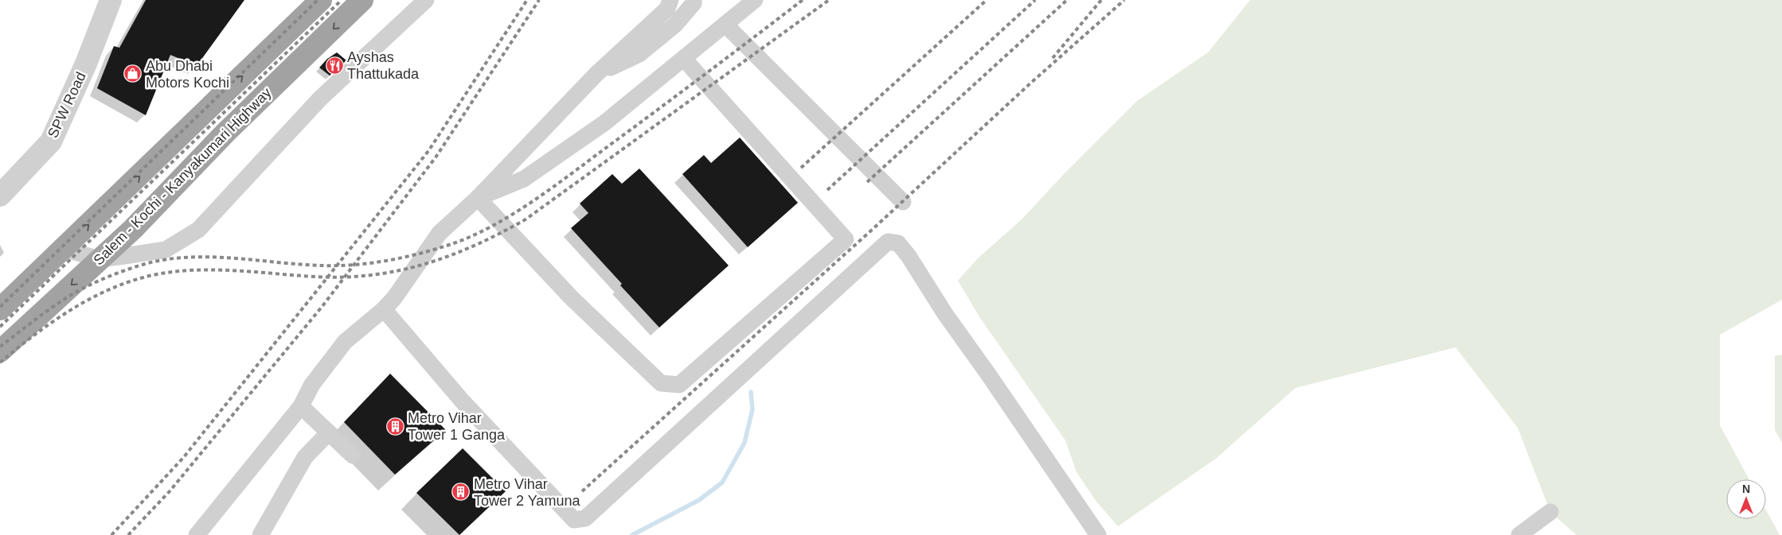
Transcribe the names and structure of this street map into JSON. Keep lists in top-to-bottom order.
{
  "streets": {
    "highway": ["Salem - Kochi - Kanyakumari Highway"],
    "street": ["SPW Road"]
  },
  "places": {
    "restaurant": ["Ayshas Thattukada"],
    "shop": ["Abu Dhabi Motors Kochi"],
    "building": ["Metro Vihar Tower 1 Ganga", "Metro Vihar Tower 2 Yamuna"]
  },
  "north": "top"
}
